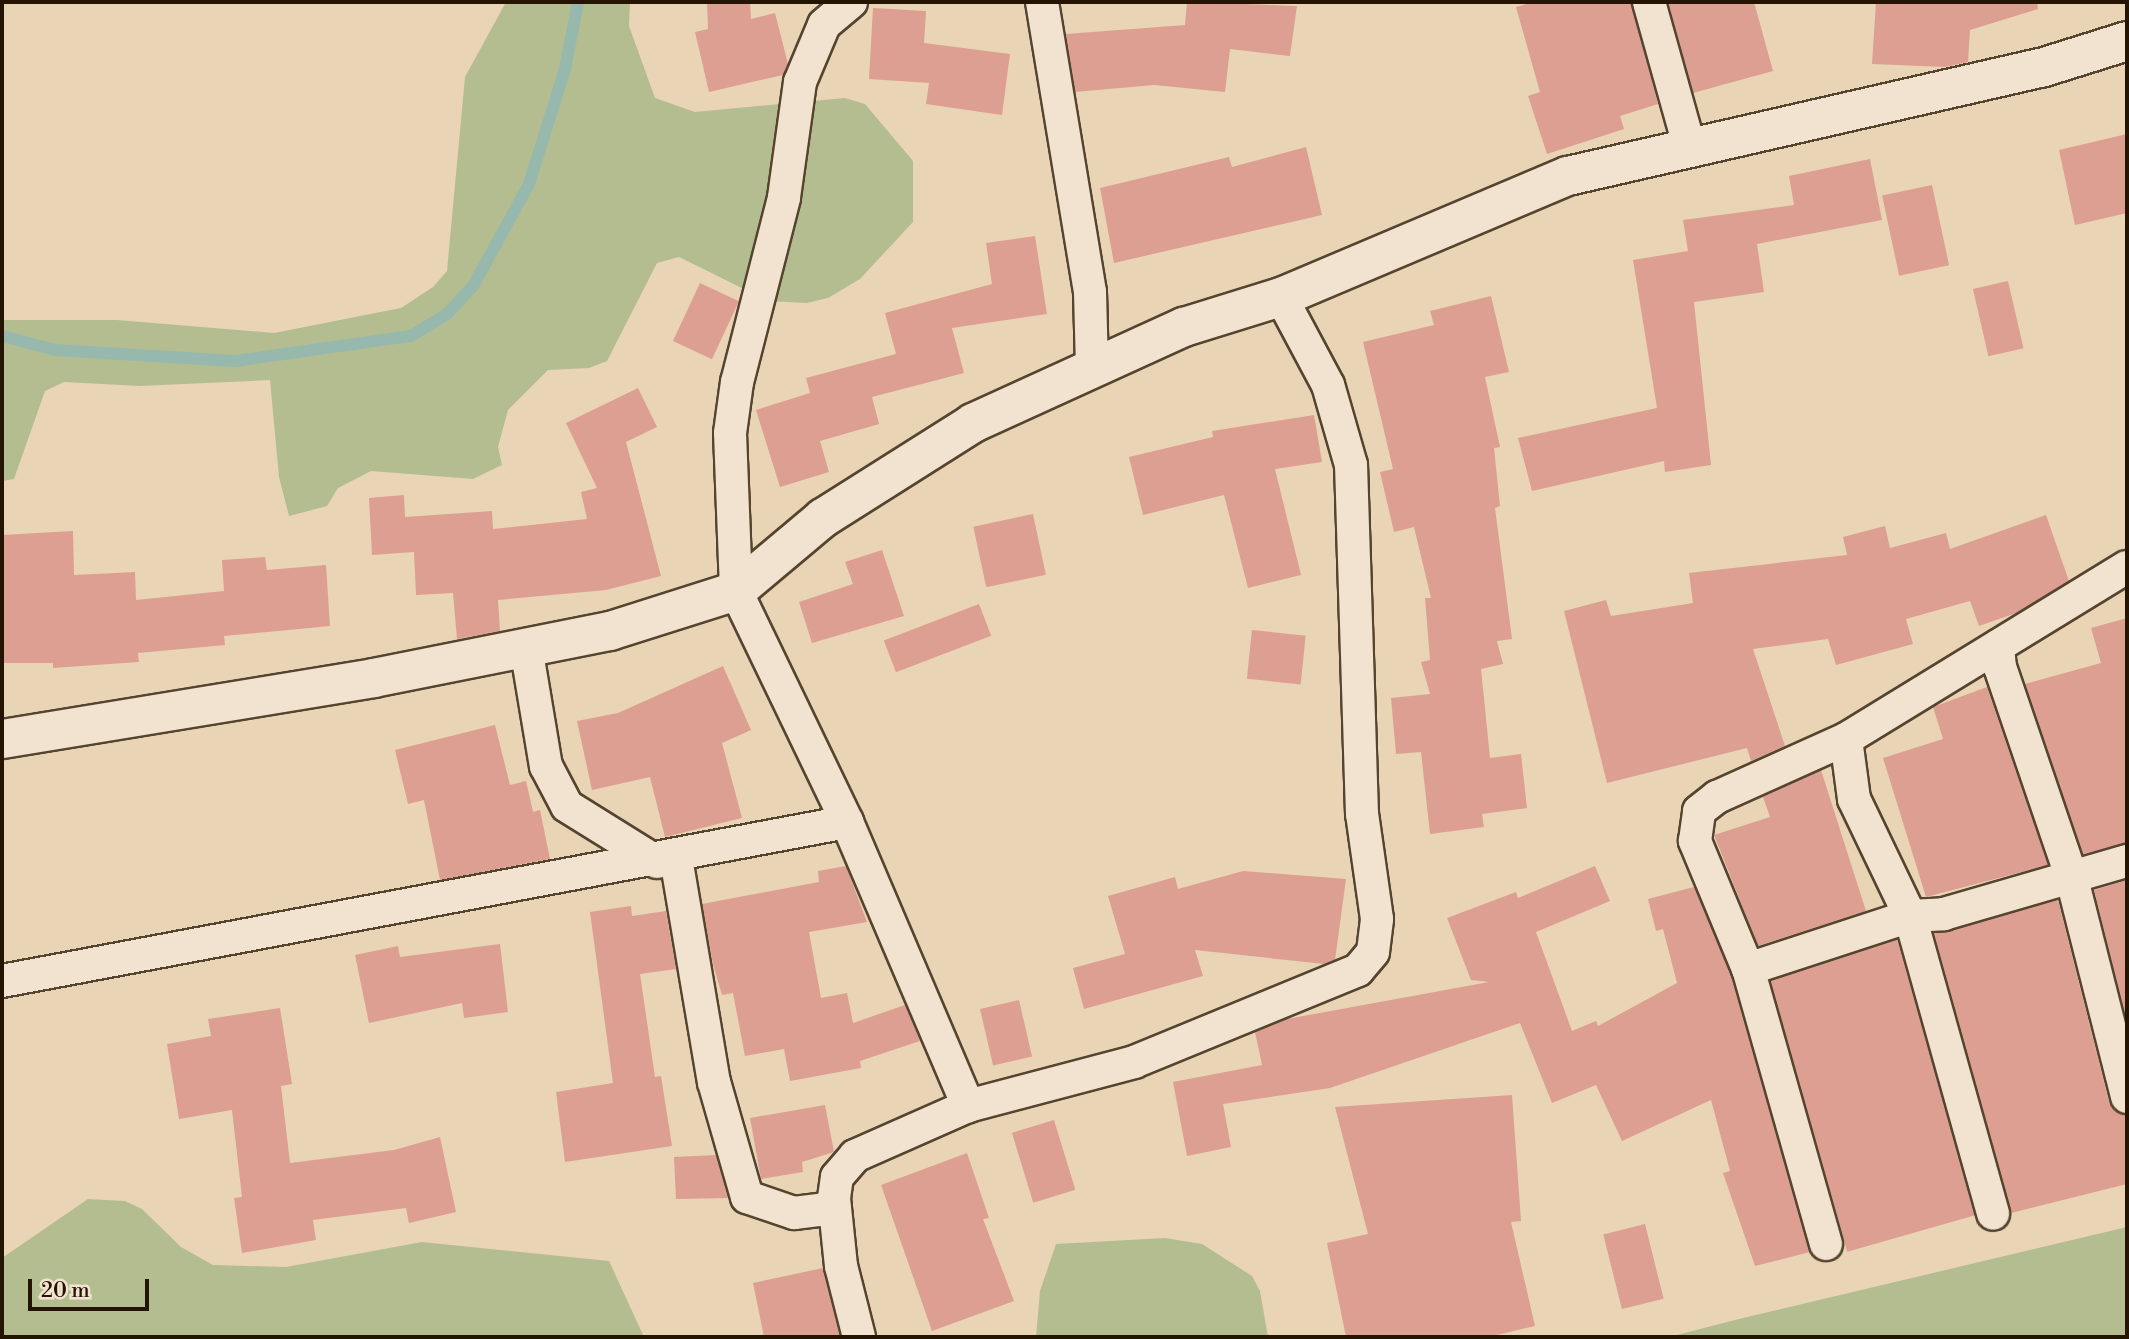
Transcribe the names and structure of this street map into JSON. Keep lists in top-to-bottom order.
{
  "scale_bar": "20 m"
}
